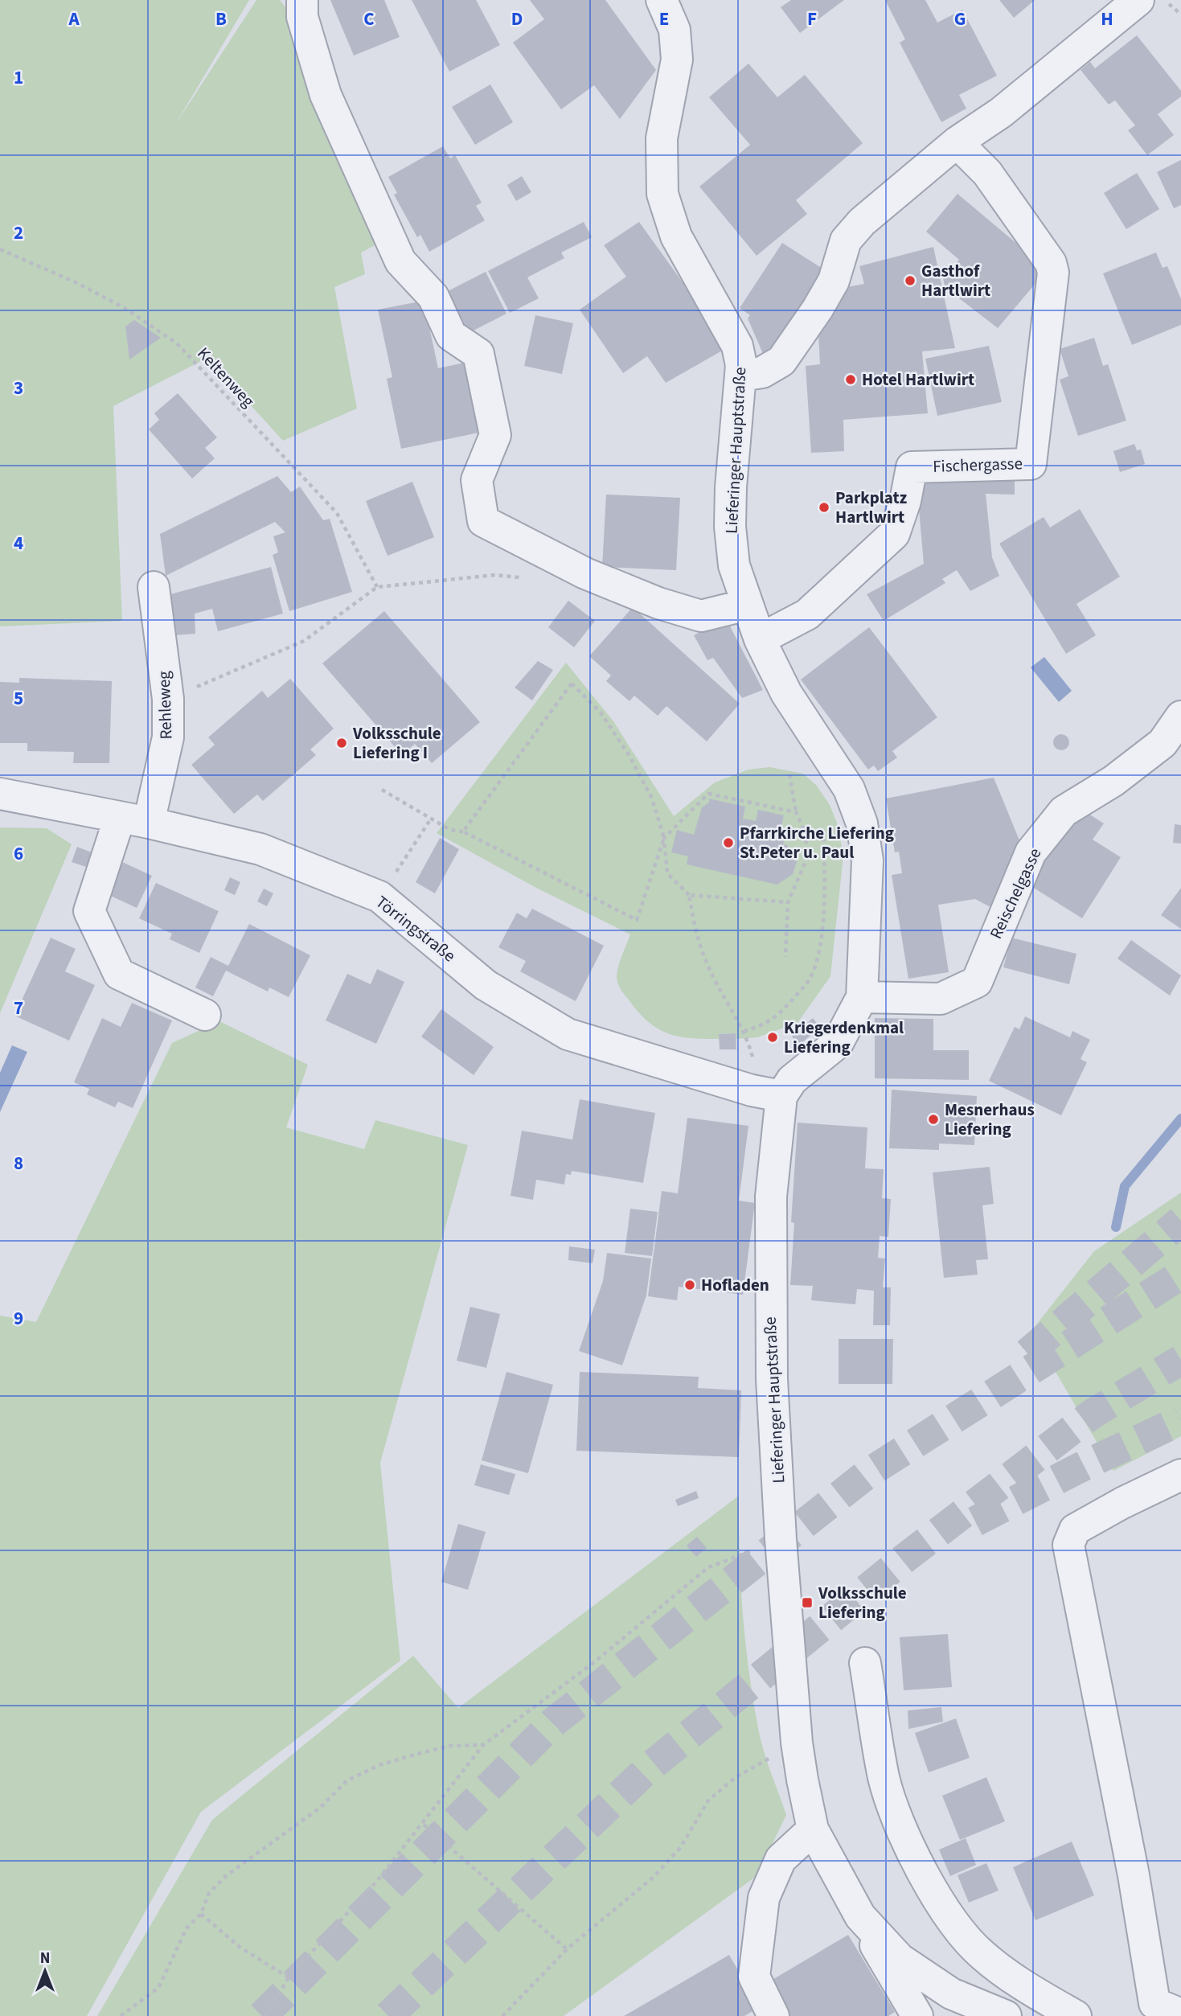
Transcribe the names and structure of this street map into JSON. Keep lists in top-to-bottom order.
{
  "streets": {
    "street": [
      "Lieferinger Hauptstraße",
      "Fischergasse",
      "Rehleweg",
      "Reischelgasse",
      "Törringstraße"
    ],
    "path": ["Keltenweg"]
  },
  "crossings": [
    ["Lieferinger Hauptstraße", "Fischergasse"],
    ["Lieferinger Hauptstraße", "Reischelgasse"],
    ["Lieferinger Hauptstraße", "Törringstraße"],
    ["Rehleweg", "Törringstraße"]
  ],
  "places": {
    "other": [
      "Gasthof Hartlwirt",
      "Hotel Hartlwirt",
      "Parkplatz Hartlwirt",
      "Volksschule Liefering I",
      "Pfarrkirche Liefering St.Peter u. Paul",
      "Kriegerdenkmal Liefering",
      "Mesnerhaus Liefering",
      "Hofladen"
    ],
    "transit": ["Volksschule Liefering"]
  },
  "north": "top",
  "grid": {
    "columns": [
      "A",
      "B",
      "C",
      "D",
      "E",
      "F",
      "G",
      "H"
    ],
    "rows": [
      "1",
      "2",
      "3",
      "4",
      "5",
      "6",
      "7",
      "8",
      "9"
    ]
  }
}
